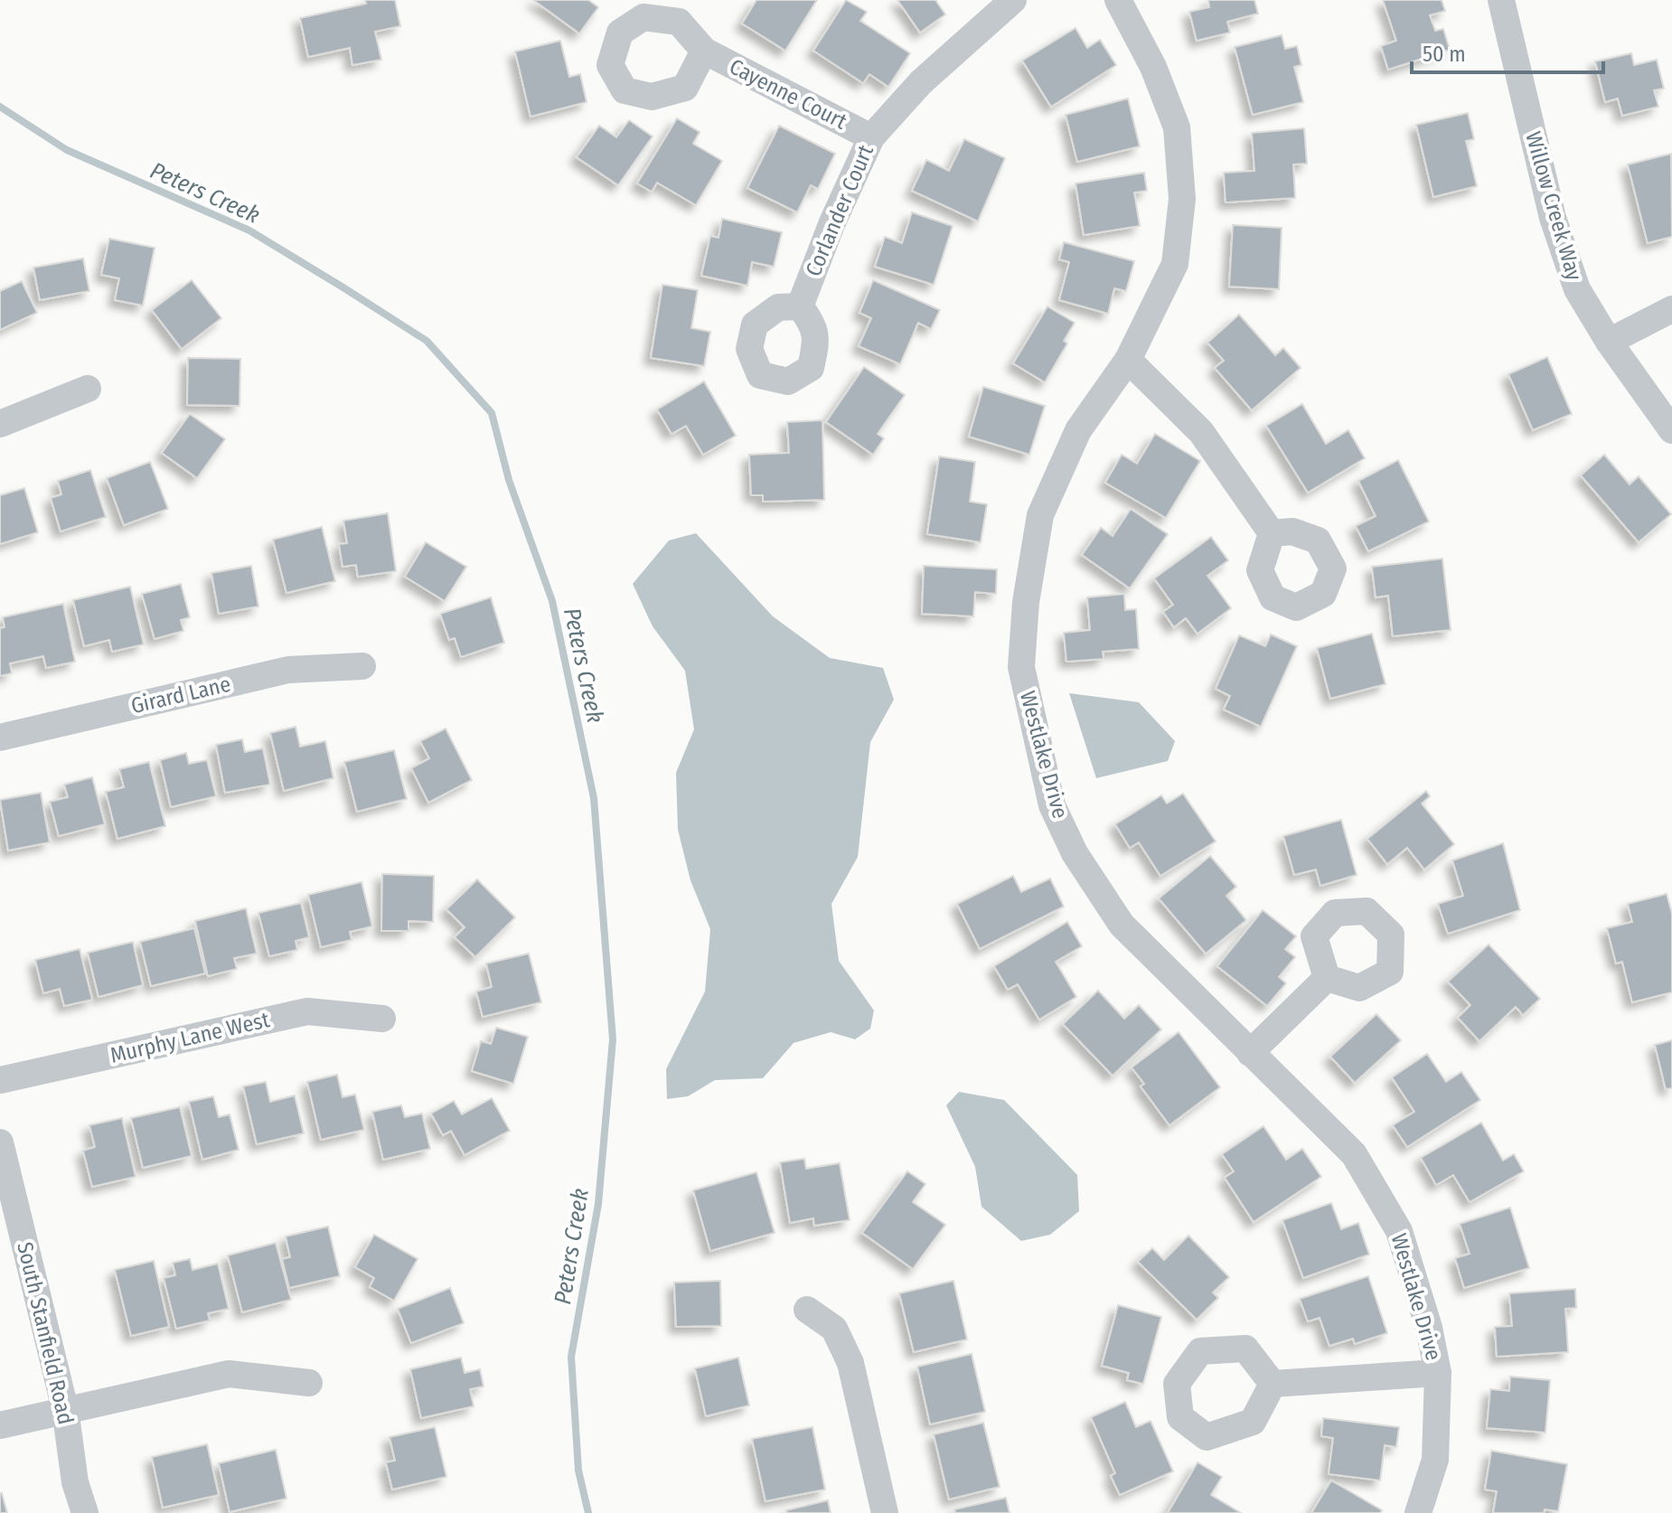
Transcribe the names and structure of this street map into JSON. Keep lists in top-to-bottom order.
{
  "streets": {
    "street": [
      "Cayenne Court",
      "Willow Creek Way",
      "Corlander Court",
      "Girard Lane",
      "Westlake Drive",
      "Murphy Lane West",
      "South Stanfield Road"
    ]
  },
  "crossings": [
    ["Cayenne Court", "Corlander Court"]
  ],
  "water": ["Peters Creek"],
  "scale_bar": "50 m"
}
